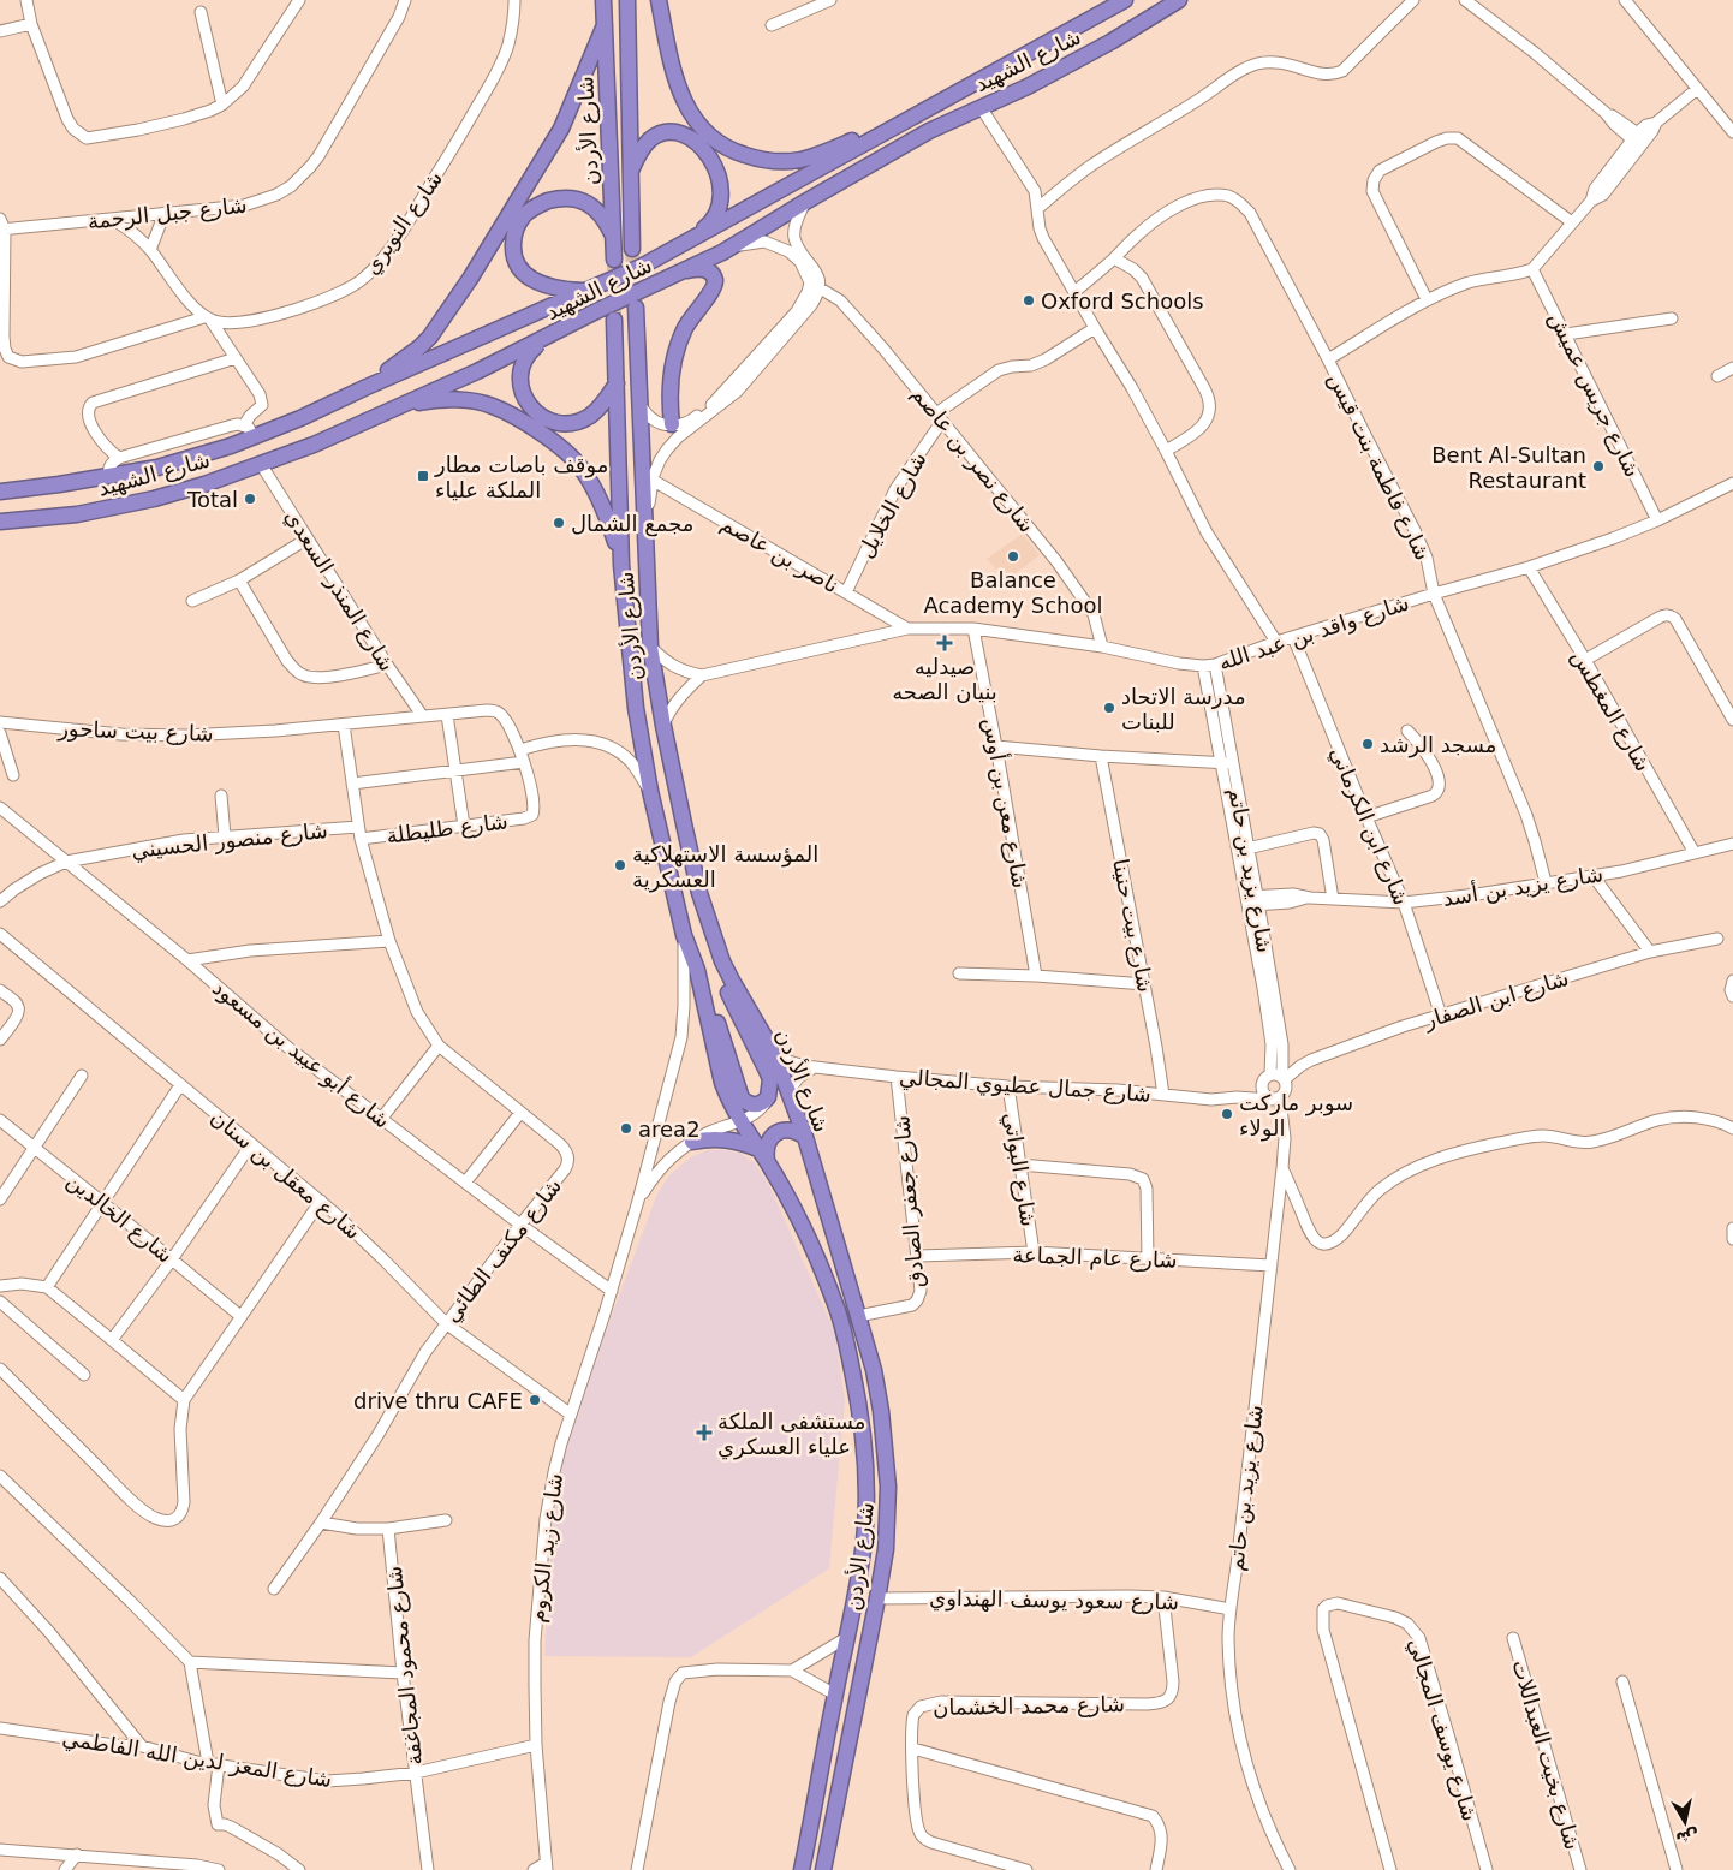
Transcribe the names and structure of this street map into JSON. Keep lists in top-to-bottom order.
{
  "streets": {
    "highway": ["شارع الشهيد", "شارع الأردن"],
    "street": [
      "شارع جبل الرحمة",
      "شارع النويري",
      "شارع جريس عميش",
      "شارع نصر بن عاصم",
      "شارع فاطمة بنت قيس",
      "شارع الخلايل",
      "ناصر بن عاصم",
      "شارع المنذر السعدي",
      "شارع واقد بن عبد الله",
      "شارع المغطس",
      "شارع بيت ساحور",
      "شارع معن بن أوس",
      "شارع ابن الكرماني",
      "شارع طليطلة",
      "شارع منصور الحسيني",
      "شارع يزيد بن حاتم",
      "شارع يزيد بن أسد",
      "شارع بيت حنينا",
      "شارع ابن الصفار",
      "شارع أبو عبيد بن مسعود",
      "شارع جمال عطيوي المجالي",
      "شارع البواتي",
      "شارع معقل بن سنان",
      "شارع جعفر الصادق",
      "شارع الخالدين",
      "شارع مكنف الطائي",
      "شارع عام الجماعة",
      "شارع زيد الكروم",
      "شارع سعود يوسف الهنداوي",
      "شارع محمود المجاغفة",
      "شارع محمد الخشمان",
      "شارع يوسف المجالي",
      "شارع بخيت العبداللات",
      "شارع المعز لدين الله الفاطمي"
    ]
  },
  "crossings": [
    ["شارع الشهيد", "شارع نصر بن عاصم"],
    ["شارع الشهيد", "شارع المنذر السعدي"],
    ["شارع الأردن", "شارع جمال عطيوي المجالي"],
    ["شارع الأردن", "شارع جعفر الصادق"],
    ["شارع الأردن", "شارع زيد الكروم"],
    ["شارع الأردن", "شارع سعود يوسف الهنداوي"],
    ["شارع جريس عميش", "شارع واقد بن عبد الله"],
    ["شارع نصر بن عاصم", "شارع الخلايل"],
    ["شارع نصر بن عاصم", "شارع واقد بن عبد الله"],
    ["شارع فاطمة بنت قيس", "شارع واقد بن عبد الله"],
    ["شارع فاطمة بنت قيس", "شارع يزيد بن أسد"],
    ["شارع الخلايل", "ناصر بن عاصم"],
    ["ناصر بن عاصم", "شارع واقد بن عبد الله"],
    ["شارع المنذر السعدي", "شارع بيت ساحور"],
    ["شارع واقد بن عبد الله", "شارع المغطس"],
    ["شارع واقد بن عبد الله", "شارع معن بن أوس"],
    ["شارع واقد بن عبد الله", "شارع ابن الكرماني"],
    ["شارع واقد بن عبد الله", "شارع يزيد بن حاتم"],
    ["شارع المغطس", "شارع يزيد بن أسد"],
    ["شارع بيت ساحور", "شارع مكنف الطائي"],
    ["شارع ابن الكرماني", "شارع يزيد بن أسد"],
    ["شارع ابن الكرماني", "شارع ابن الصفار"],
    ["شارع طليطلة", "شارع مكنف الطائي"],
    ["شارع منصور الحسيني", "شارع أبو عبيد بن مسعود"],
    ["شارع منصور الحسيني", "شارع مكنف الطائي"],
    ["شارع يزيد بن حاتم", "شارع يزيد بن أسد"],
    ["شارع يزيد بن حاتم", "شارع ابن الصفار"],
    ["شارع يزيد بن حاتم", "شارع جمال عطيوي المجالي"],
    ["شارع يزيد بن حاتم", "شارع عام الجماعة"],
    ["شارع يزيد بن حاتم", "شارع سعود يوسف الهنداوي"],
    ["شارع بيت حنينا", "شارع جمال عطيوي المجالي"],
    ["شارع ابن الصفار", "شارع جمال عطيوي المجالي"],
    ["شارع أبو عبيد بن مسعود", "شارع مكنف الطائي"],
    ["شارع أبو عبيد بن مسعود", "شارع زيد الكروم"],
    ["شارع جمال عطيوي المجالي", "شارع البواتي"],
    ["شارع جمال عطيوي المجالي", "شارع جعفر الصادق"],
    ["شارع البواتي", "شارع عام الجماعة"],
    ["شارع معقل بن سنان", "شارع مكنف الطائي"],
    ["شارع معقل بن سنان", "شارع زيد الكروم"],
    ["شارع جعفر الصادق", "شارع عام الجماعة"],
    ["شارع زيد الكروم", "شارع المعز لدين الله الفاطمي"],
    ["شارع سعود يوسف الهنداوي", "شارع محمد الخشمان"],
    ["شارع محمود المجاغفة", "شارع المعز لدين الله الفاطمي"]
  ],
  "places": {
    "other": [
      "Oxford Schools",
      "Bent Al-Sultan Restaurant",
      "Total",
      "مجمع الشمال",
      "Balance Academy School",
      "مدرسة الاتحاد للبنات",
      "مسجد الرشد",
      "المؤسسة الاستهلاكية العسكرية",
      "سوبر ماركت الولاء",
      "area2",
      "drive thru CAFE"
    ],
    "transit": ["موقف باصات مطار الملكة علياء"],
    "health": ["صيدليه بنيان الصحه", "مستشفى الملكة علياء العسكري"]
  },
  "north": "bottom"
}
